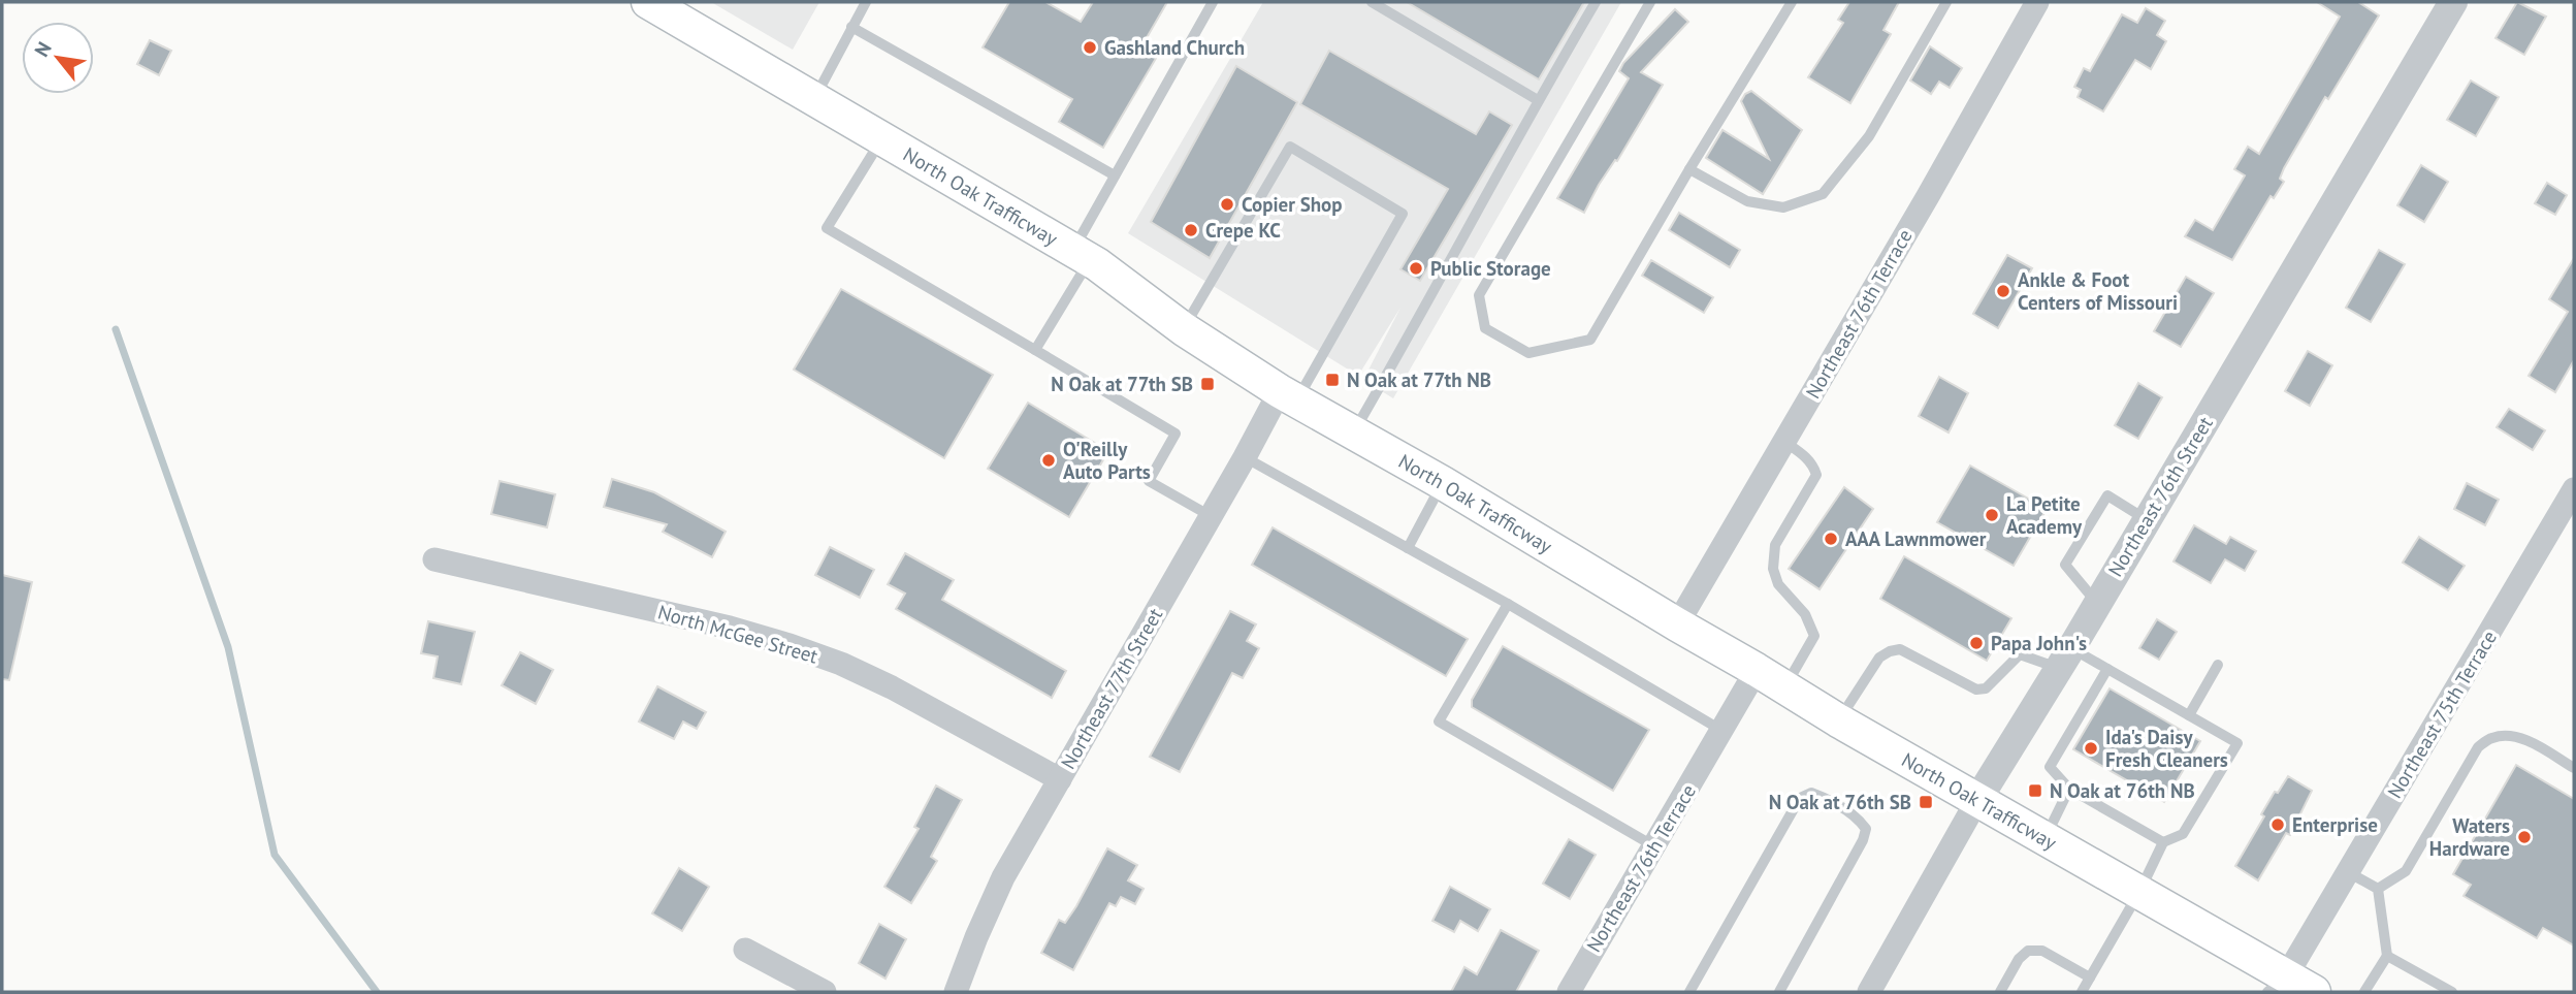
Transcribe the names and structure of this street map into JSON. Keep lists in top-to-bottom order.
{
  "streets": {
    "main road": ["North Oak Trafficway"],
    "street": [
      "Northeast 76th Terrace",
      "Northeast 76th Street",
      "North McGee Street",
      "Northeast 77th Street",
      "Northeast 75th Terrace"
    ]
  },
  "crossings": [
    ["North Oak Trafficway", "Northeast 76th Terrace"],
    ["North Oak Trafficway", "Northeast 76th Street"],
    ["North Oak Trafficway", "Northeast 77th Street"],
    ["North Oak Trafficway", "Northeast 75th Terrace"],
    ["North McGee Street", "Northeast 77th Street"]
  ],
  "places": {
    "other": [
      "Gashland Church",
      "Copier Shop",
      "Crepe KC",
      "Public Storage",
      "Ankle & Foot Centers of Missouri",
      "O'Reilly Auto Parts",
      "La Petite Academy",
      "AAA Lawnmower",
      "Papa John's",
      "Ida's Daisy Fresh Cleaners",
      "Enterprise",
      "Waters Hardware"
    ],
    "transit": [
      "N Oak at 77th NB",
      "N Oak at 77th SB",
      "N Oak at 76th NB",
      "N Oak at 76th SB"
    ]
  },
  "north": "top left"
}
